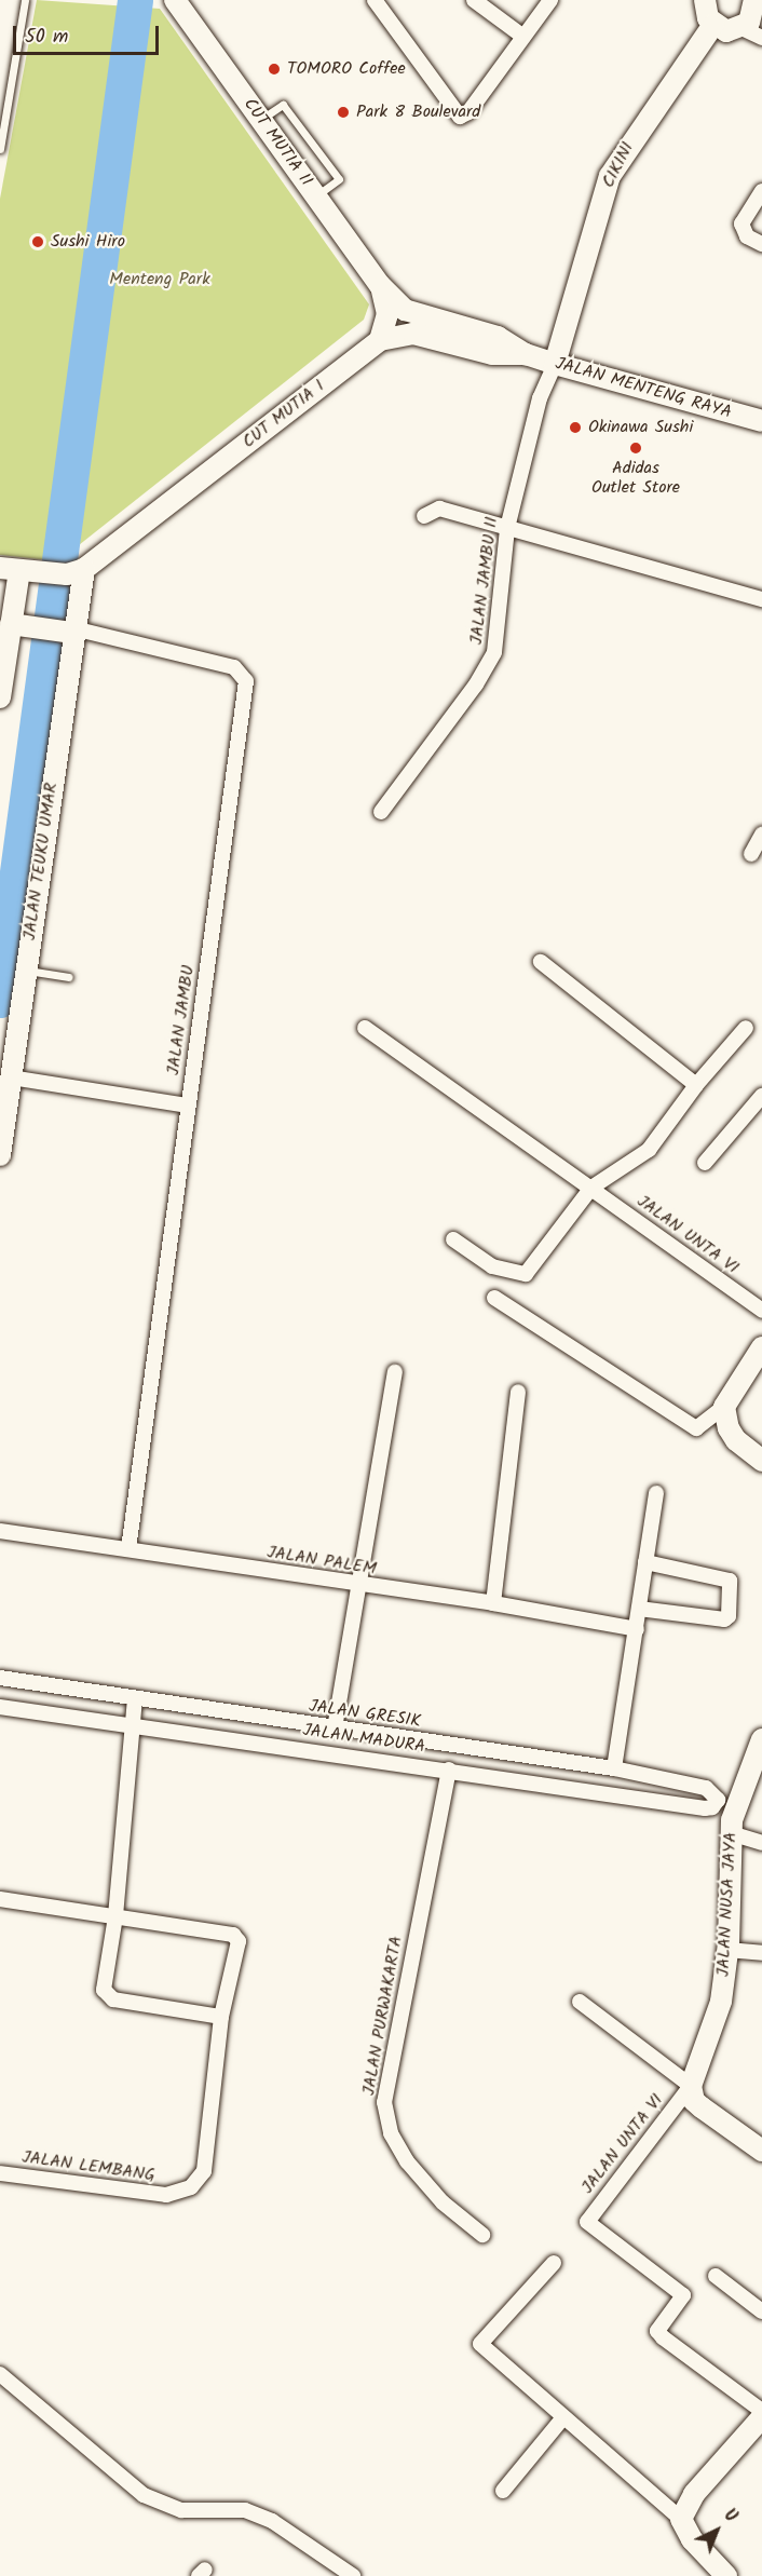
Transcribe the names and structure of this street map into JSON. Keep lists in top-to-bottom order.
{
  "streets": {
    "main road": [
      "CUT MUTIA II",
      "CIKINI",
      "JALAN MENTENG RAYA",
      "CUT MUTIA I",
      "JALAN TEUKU UMAR",
      "JALAN NUSA JAYA"
    ],
    "street": [
      "JALAN JAMBU II",
      "JALAN JAMBU",
      "JALAN UNTA VI",
      "JALAN PALEM",
      "JALAN GRESIK",
      "JALAN MADURA",
      "JALAN PURWAKARTA",
      "JALAN LEMBANG"
    ]
  },
  "crossings": [
    ["CUT MUTIA II", "JALAN MENTENG RAYA"],
    ["CUT MUTIA II", "CUT MUTIA I"],
    ["CIKINI", "JALAN MENTENG RAYA"],
    ["CIKINI", "JALAN JAMBU II"],
    ["JALAN MENTENG RAYA", "CUT MUTIA I"],
    ["JALAN MENTENG RAYA", "JALAN JAMBU II"],
    ["CUT MUTIA I", "JALAN TEUKU UMAR"],
    ["JALAN TEUKU UMAR", "JALAN JAMBU"],
    ["JALAN JAMBU", "JALAN PALEM"],
    ["JALAN UNTA VI", "JALAN NUSA JAYA"],
    ["JALAN GRESIK", "JALAN MADURA"],
    ["JALAN MADURA", "JALAN PURWAKARTA"]
  ],
  "parks": ["Menteng Park"],
  "places": [
    "TOMORO Coffee",
    "Park 8 Boulevard",
    "Sushi Hiro",
    "Okinawa Sushi",
    "Adidas Outlet Store"
  ],
  "scale_bar": "50 m",
  "north": "top right"
}
